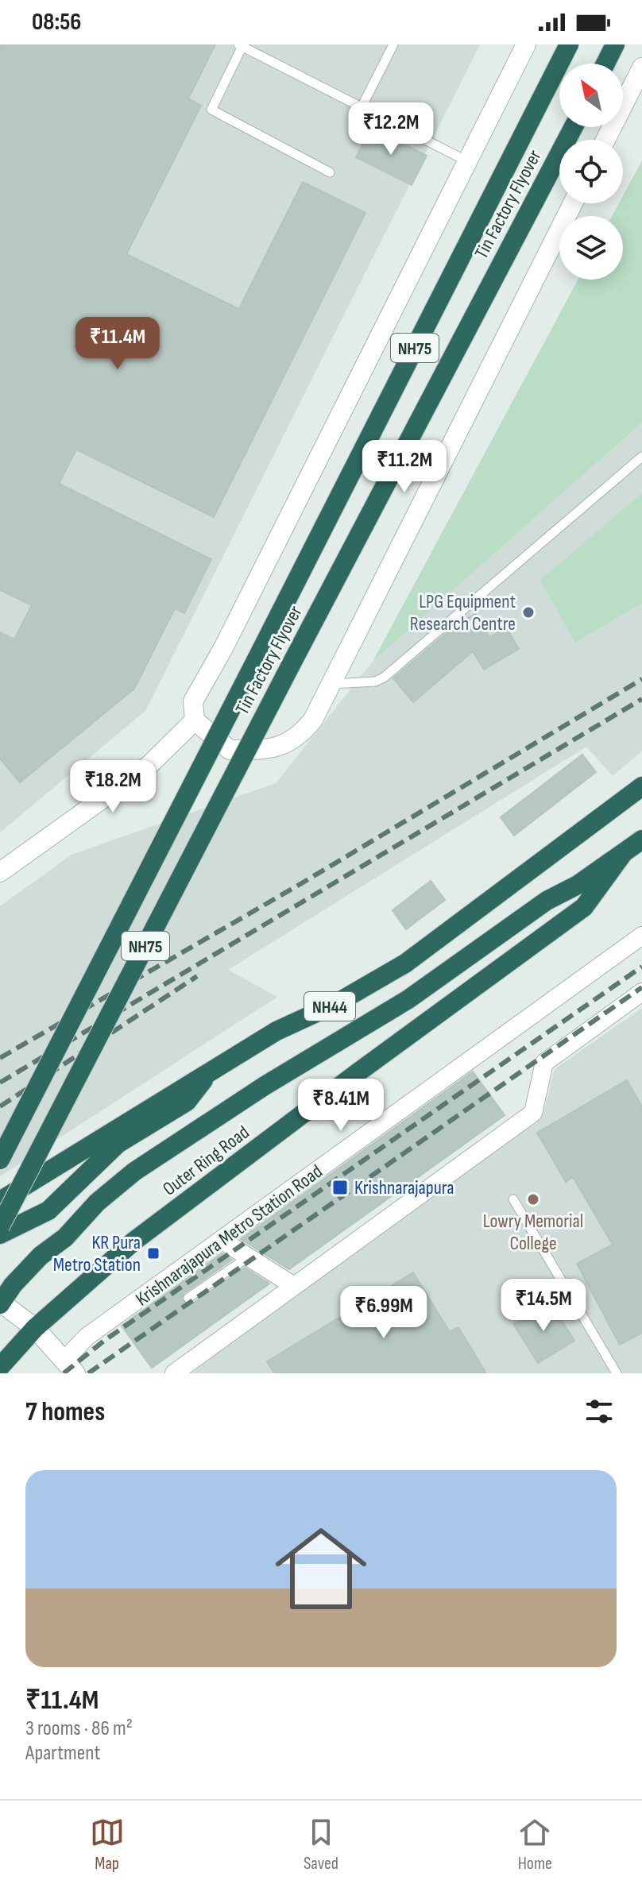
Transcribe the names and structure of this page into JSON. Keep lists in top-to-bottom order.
{
  "streets": {
    "highway": [
      "Tin Factory Flyover",
      "NH75",
      "NH44",
      "Outer Ring Road"
    ],
    "street": ["Krishnarajapura Metro Station Road"]
  },
  "places": {
    "other": ["LPG Equipment Research Centre", "Lowry Memorial College"],
    "transit": ["Krishnarajapura", "KR Pura Metro Station"]
  },
  "north": "top left",
  "page": {
    "status": "08:56",
    "price": [
      "₹12.2M",
      "₹11.4M",
      "₹11.2M",
      "₹18.2M",
      "₹8.41M",
      "₹14.5M",
      "₹6.99M"
    ],
    "heading": "7 homes",
    "list": [
      {
        "name": "₹11.4M",
        "note": "3 rooms · 86 m² · Apartment"
      }
    ],
    "tabs": ["Map", "Saved", "Home"]
  }
}
